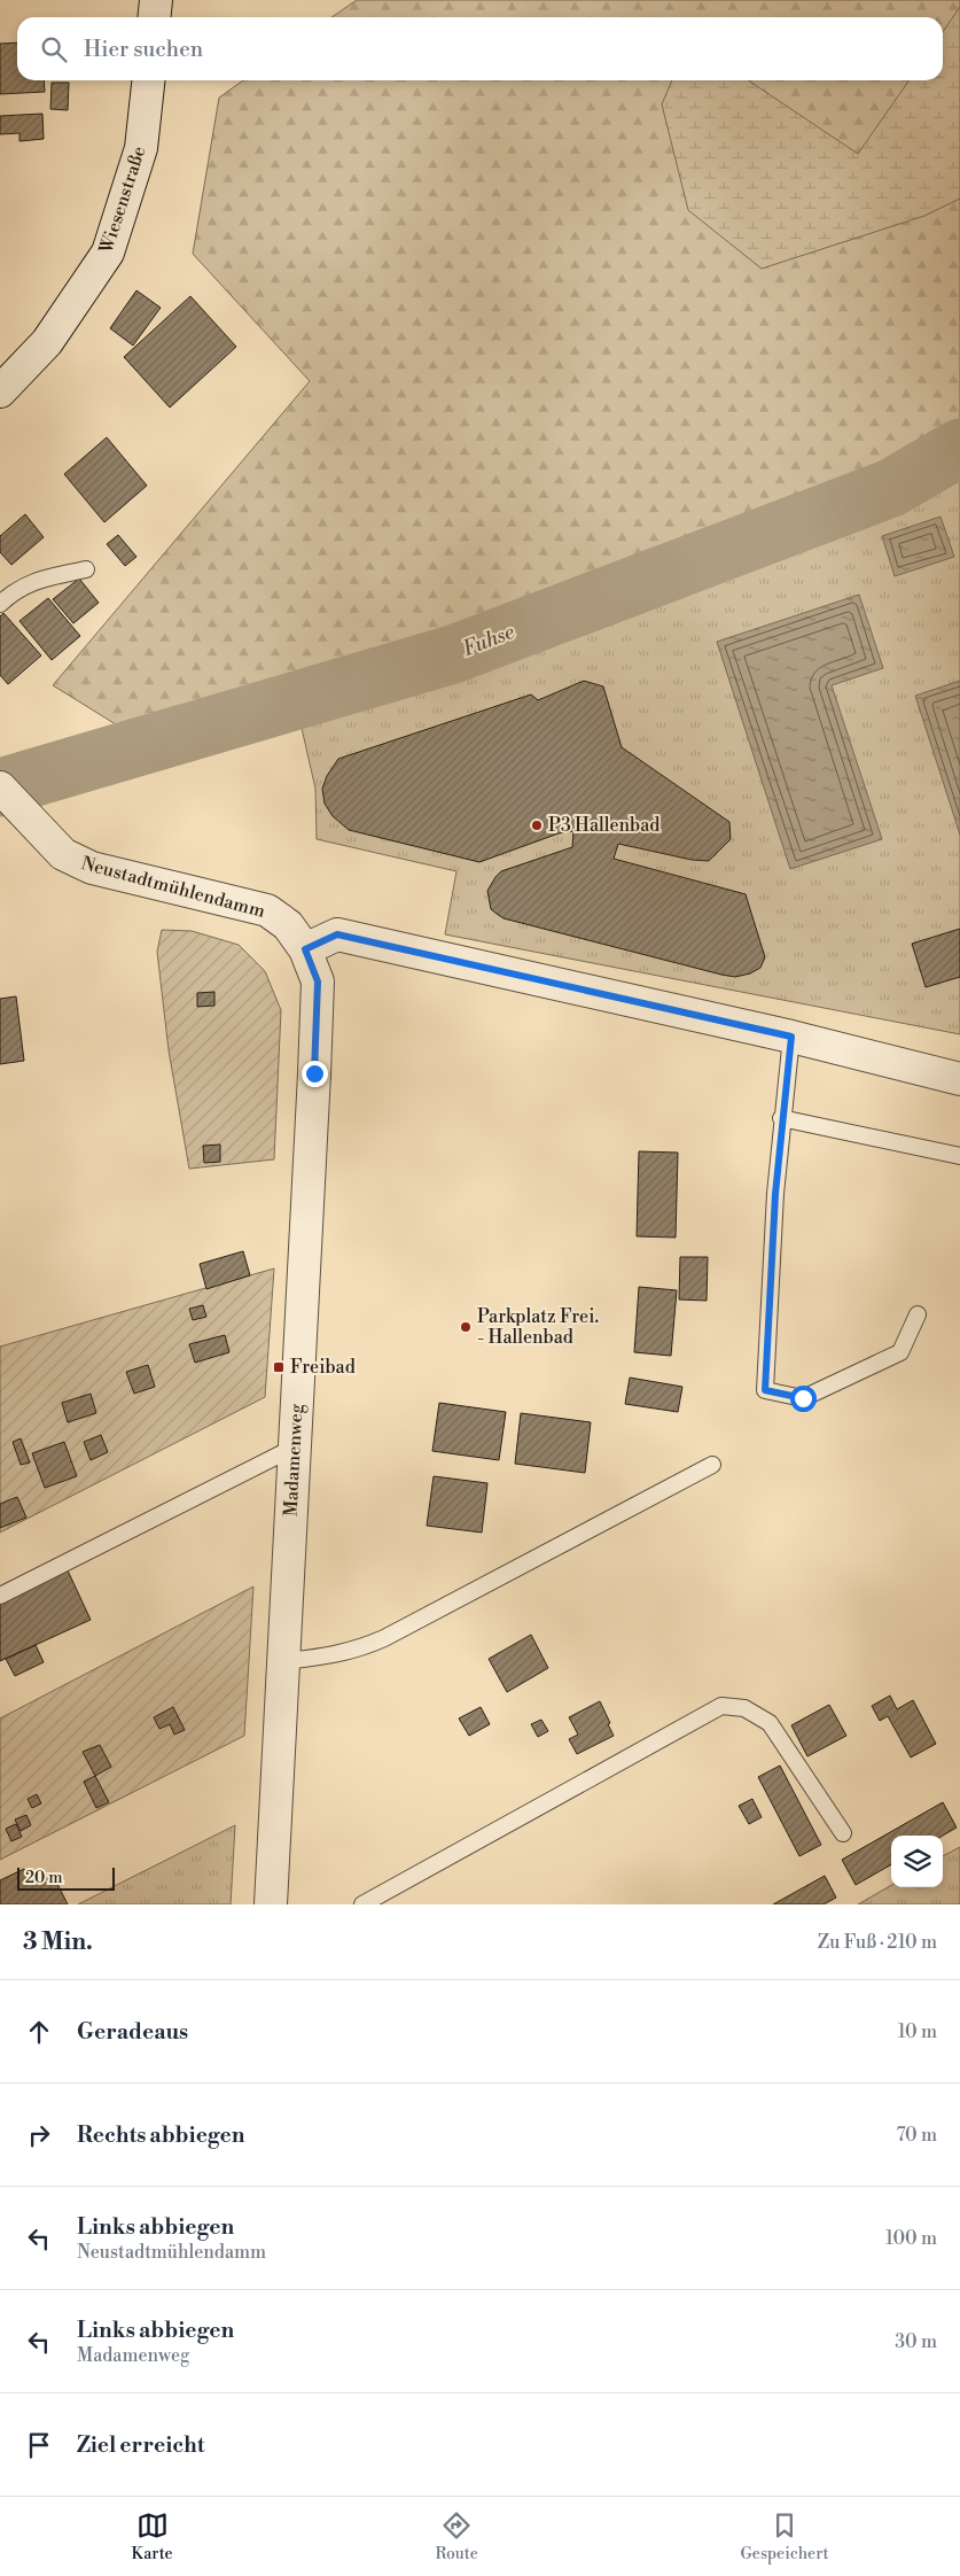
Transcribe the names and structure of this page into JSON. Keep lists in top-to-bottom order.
{
  "streets": {
    "street": ["Wiesenstraße", "Neustadtmühlendamm", "Madamenweg"]
  },
  "crossings": [
    ["Neustadtmühlendamm", "Madamenweg"]
  ],
  "water": ["Fuhse"],
  "places": {
    "other": ["P3 Hallenbad", "Parkplatz Frei. - Hallenbad"],
    "transit": ["Freibad"]
  },
  "scale_bar": "20 m",
  "page": {
    "search": "Hier suchen",
    "scale": "20 m",
    "heading": ["3 Min.", "Zu Fuß · 210 m"],
    "list": [
      ["Geradeaus", "10 m"],
      ["Rechts abbiegen", "70 m"],
      ["Links abbiegen", "Neustadtmühlendamm", "100 m"],
      ["Links abbiegen", "Madamenweg", "30 m"],
      "Ziel erreicht"
    ],
    "nav": ["Karte", "Route", "Gespeichert"]
  }
}
